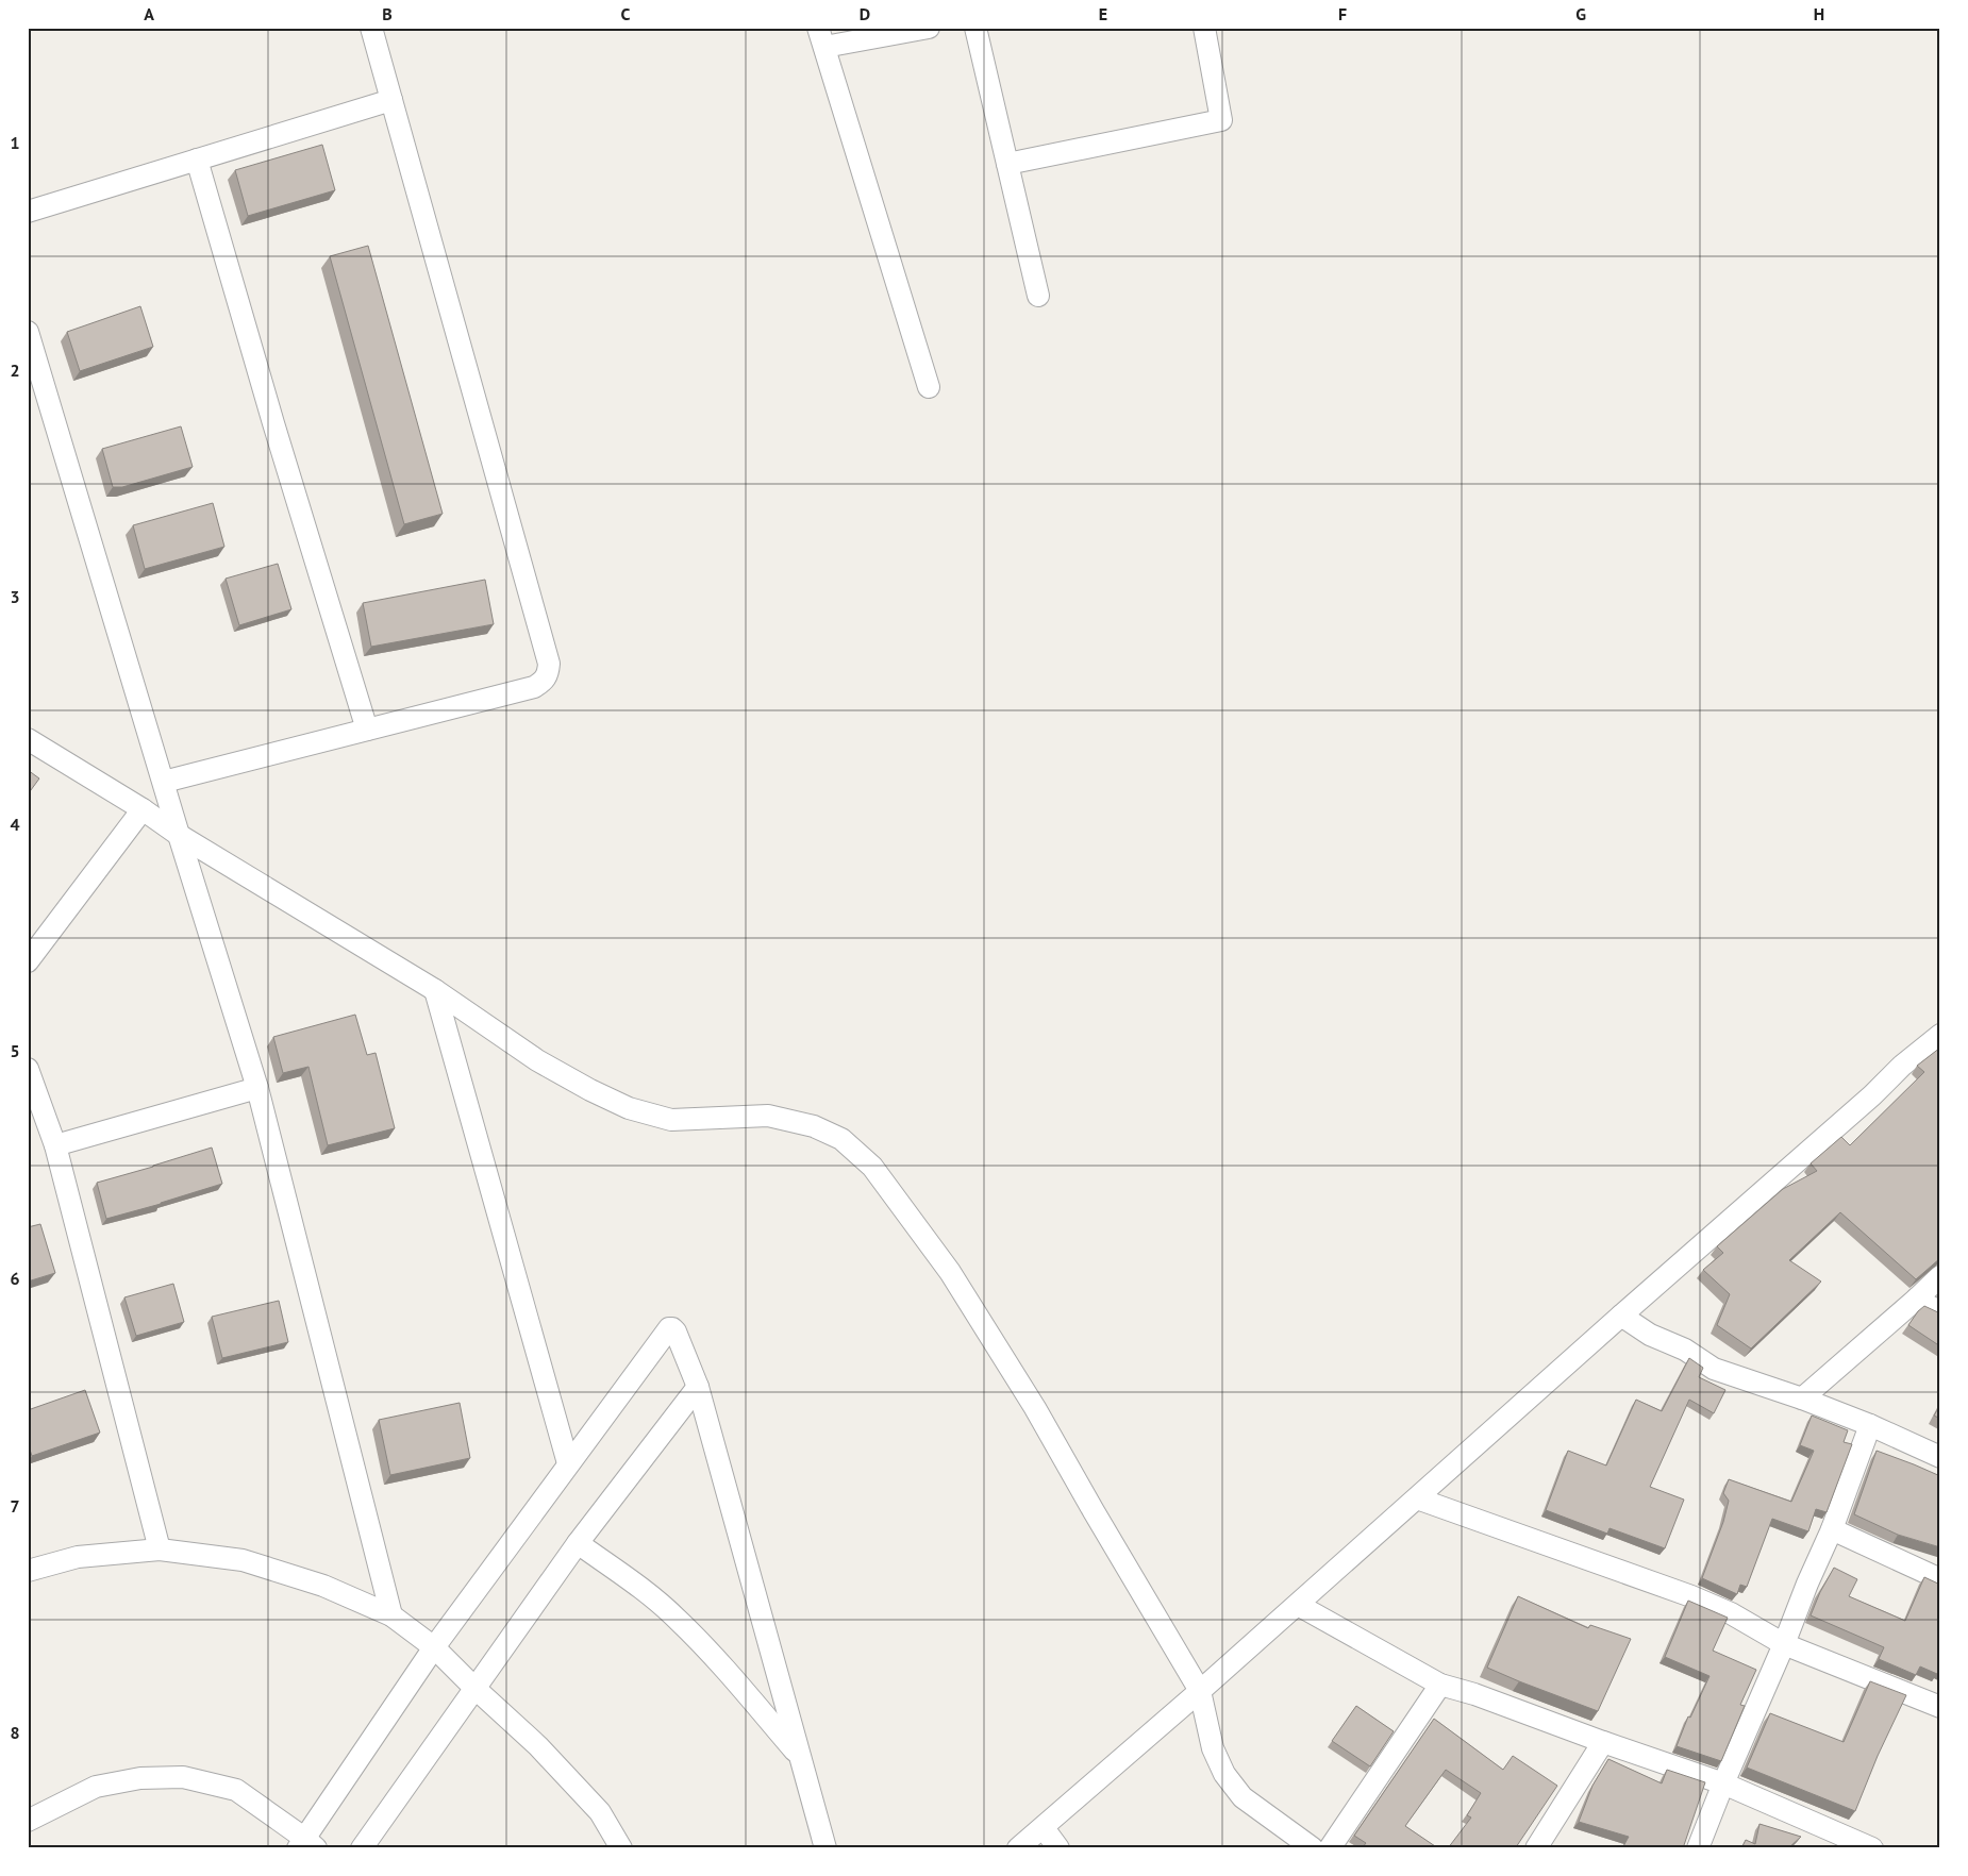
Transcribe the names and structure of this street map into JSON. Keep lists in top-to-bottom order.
{
  "grid": {
    "columns": [
      "A",
      "B",
      "C",
      "D",
      "E",
      "F",
      "G",
      "H"
    ],
    "rows": [
      "1",
      "2",
      "3",
      "4",
      "5",
      "6",
      "7",
      "8"
    ]
  }
}
